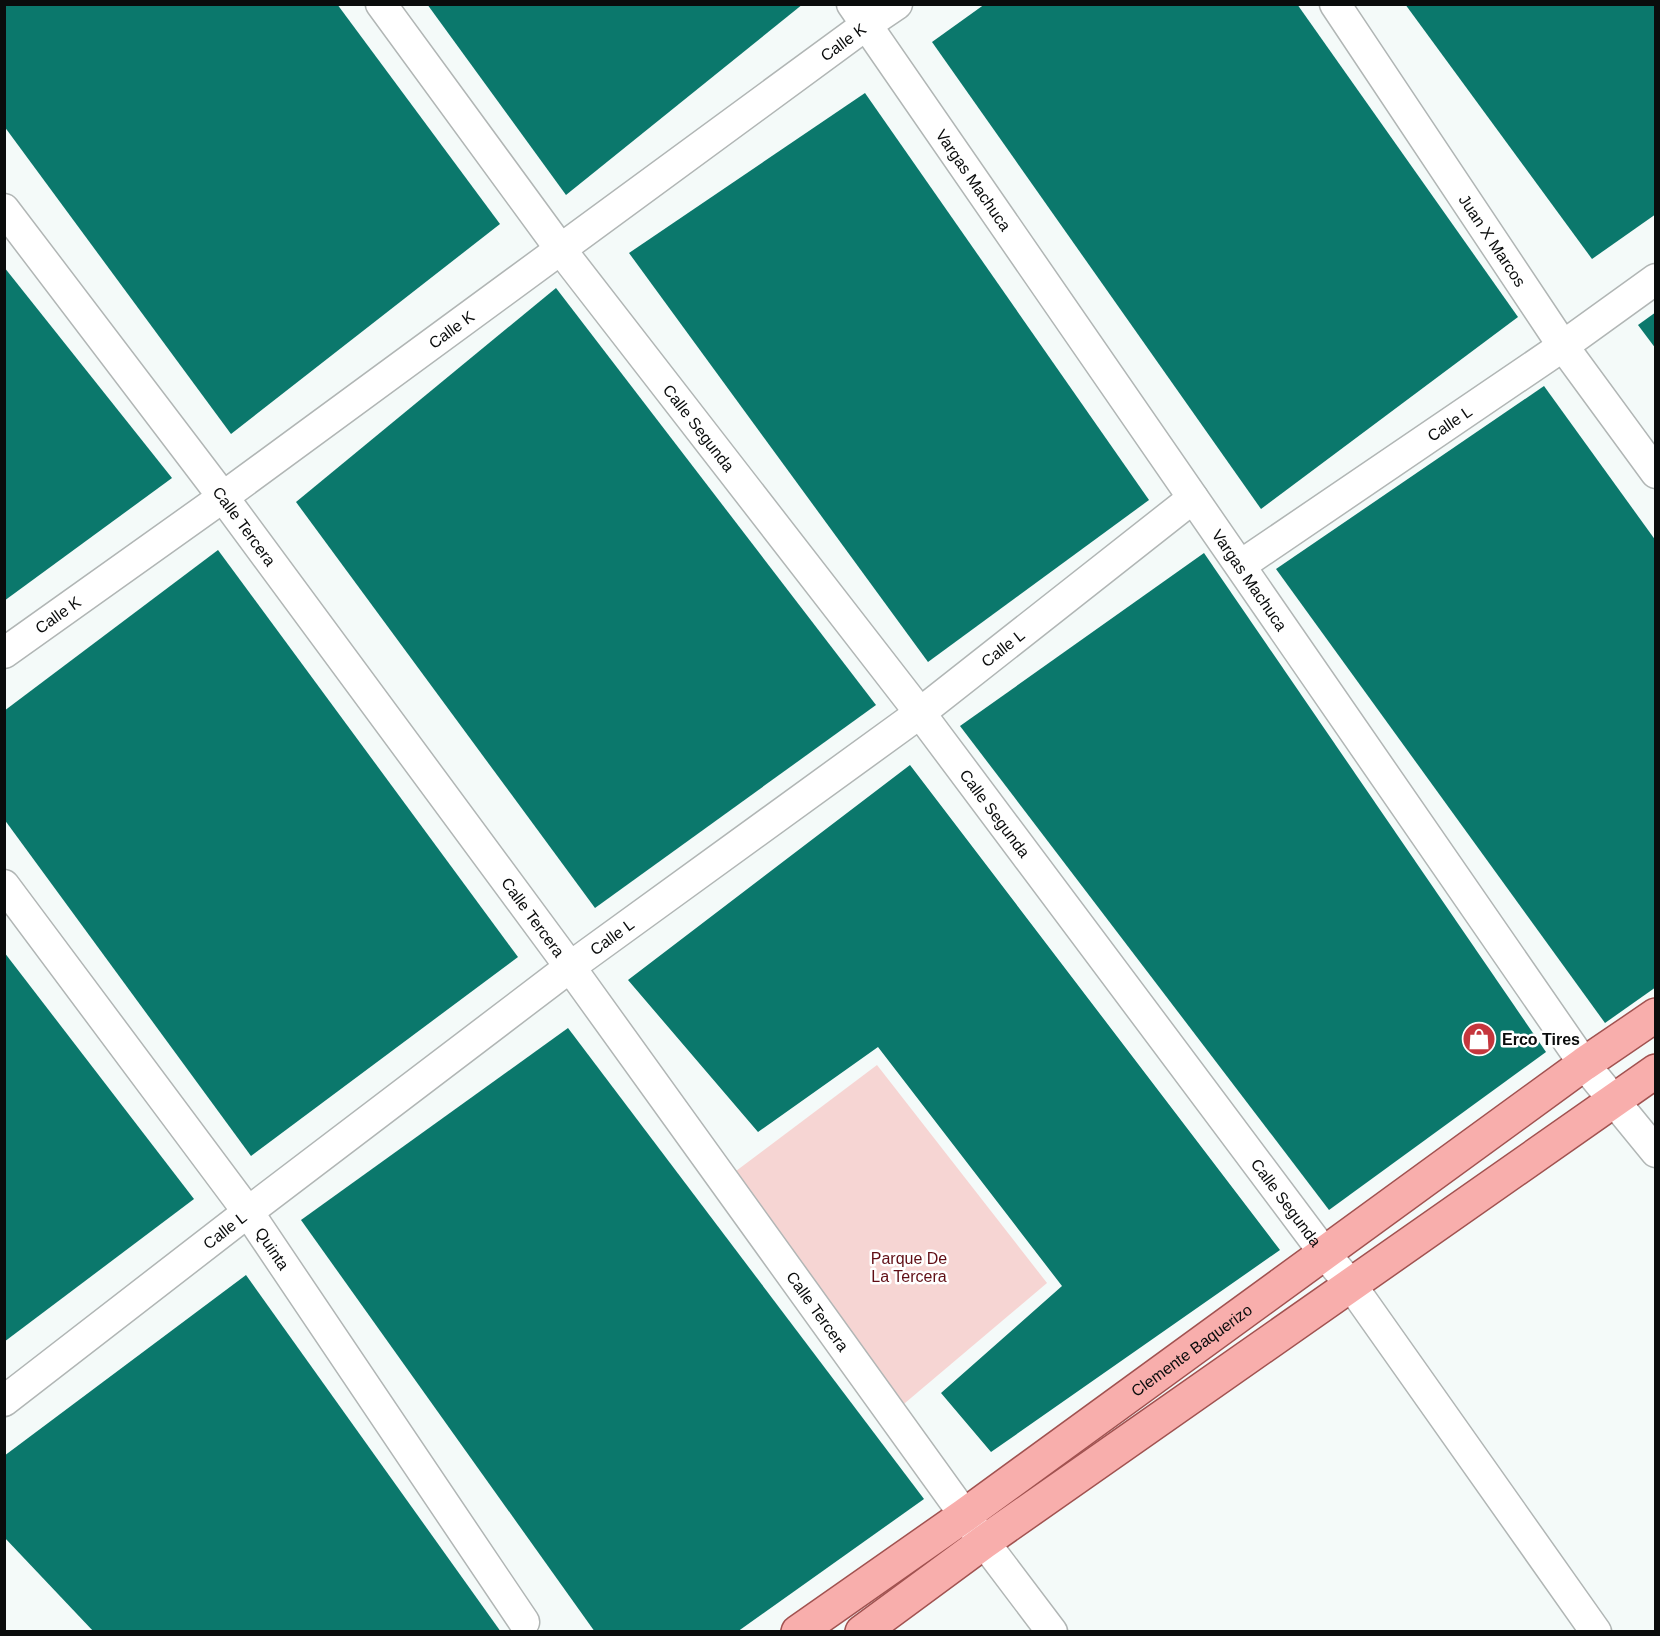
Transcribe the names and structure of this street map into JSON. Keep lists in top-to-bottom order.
{
  "streets": {
    "main road": ["Clemente Baquerizo"],
    "street": [
      "Calle K",
      "Vargas Machuca",
      "Juan X Marcos",
      "Calle L",
      "Calle Segunda",
      "Calle Tercera",
      "Quinta"
    ]
  },
  "crossings": [
    ["Calle K", "Vargas Machuca"],
    ["Calle K", "Calle Segunda"],
    ["Calle K", "Calle Tercera"],
    ["Vargas Machuca", "Calle L"],
    ["Vargas Machuca", "Clemente Baquerizo"],
    ["Juan X Marcos", "Calle L"],
    ["Calle L", "Calle Segunda"],
    ["Calle L", "Calle Tercera"],
    ["Calle L", "Quinta"],
    ["Calle Segunda", "Clemente Baquerizo"],
    ["Calle Tercera", "Clemente Baquerizo"]
  ],
  "parks": ["Parque De La Tercera"],
  "places": {
    "shop": ["Erco Tires"]
  }
}
